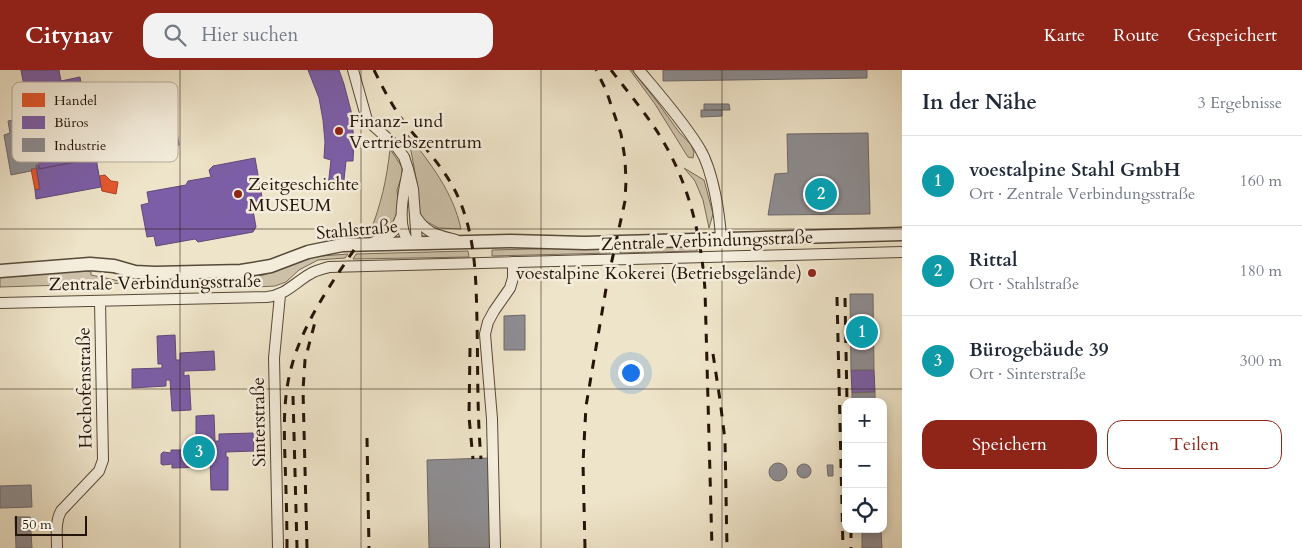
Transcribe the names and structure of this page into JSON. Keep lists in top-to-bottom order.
{
  "streets": {
    "street": [
      "Stahlstraße",
      "Zentrale Verbindungsstraße",
      "Hochofenstraße",
      "Sinterstraße"
    ]
  },
  "crossings": [
    ["Zentrale Verbindungsstraße", "Hochofenstraße"],
    ["Zentrale Verbindungsstraße", "Sinterstraße"]
  ],
  "places": ["Finanz- und Vertriebszentrum", "Zeitgeschichte MUSEUM", "voestalpine Kokerei (Betriebsgelände)"],
  "legend": ["Handel", "Büros", "Industrie"],
  "scale_bar": "50 m",
  "page": {
    "header": "Citynav",
    "search": "Hier suchen",
    "nav": ["Karte", "Route", "Gespeichert"],
    "heading": ["In der Nähe", "3 Ergebnisse"],
    "list": [
      {
        "mark": "1",
        "name": "voestalpine Stahl GmbH",
        "note": "Ort · Zentrale Verbindungsstraße",
        "value": "160 m"
      },
      {
        "mark": "2",
        "name": "Rittal",
        "note": "Ort · Stahlstraße",
        "value": "180 m"
      },
      {
        "mark": "3",
        "name": "Bürogebäude 39",
        "note": "Ort · Sinterstraße",
        "value": "300 m"
      }
    ],
    "pins": ["2", "1", "3"],
    "map_buttons": ["+", "−"],
    "buttons": ["Speichern", "Teilen"],
    "scale": "50 m"
  }
}
